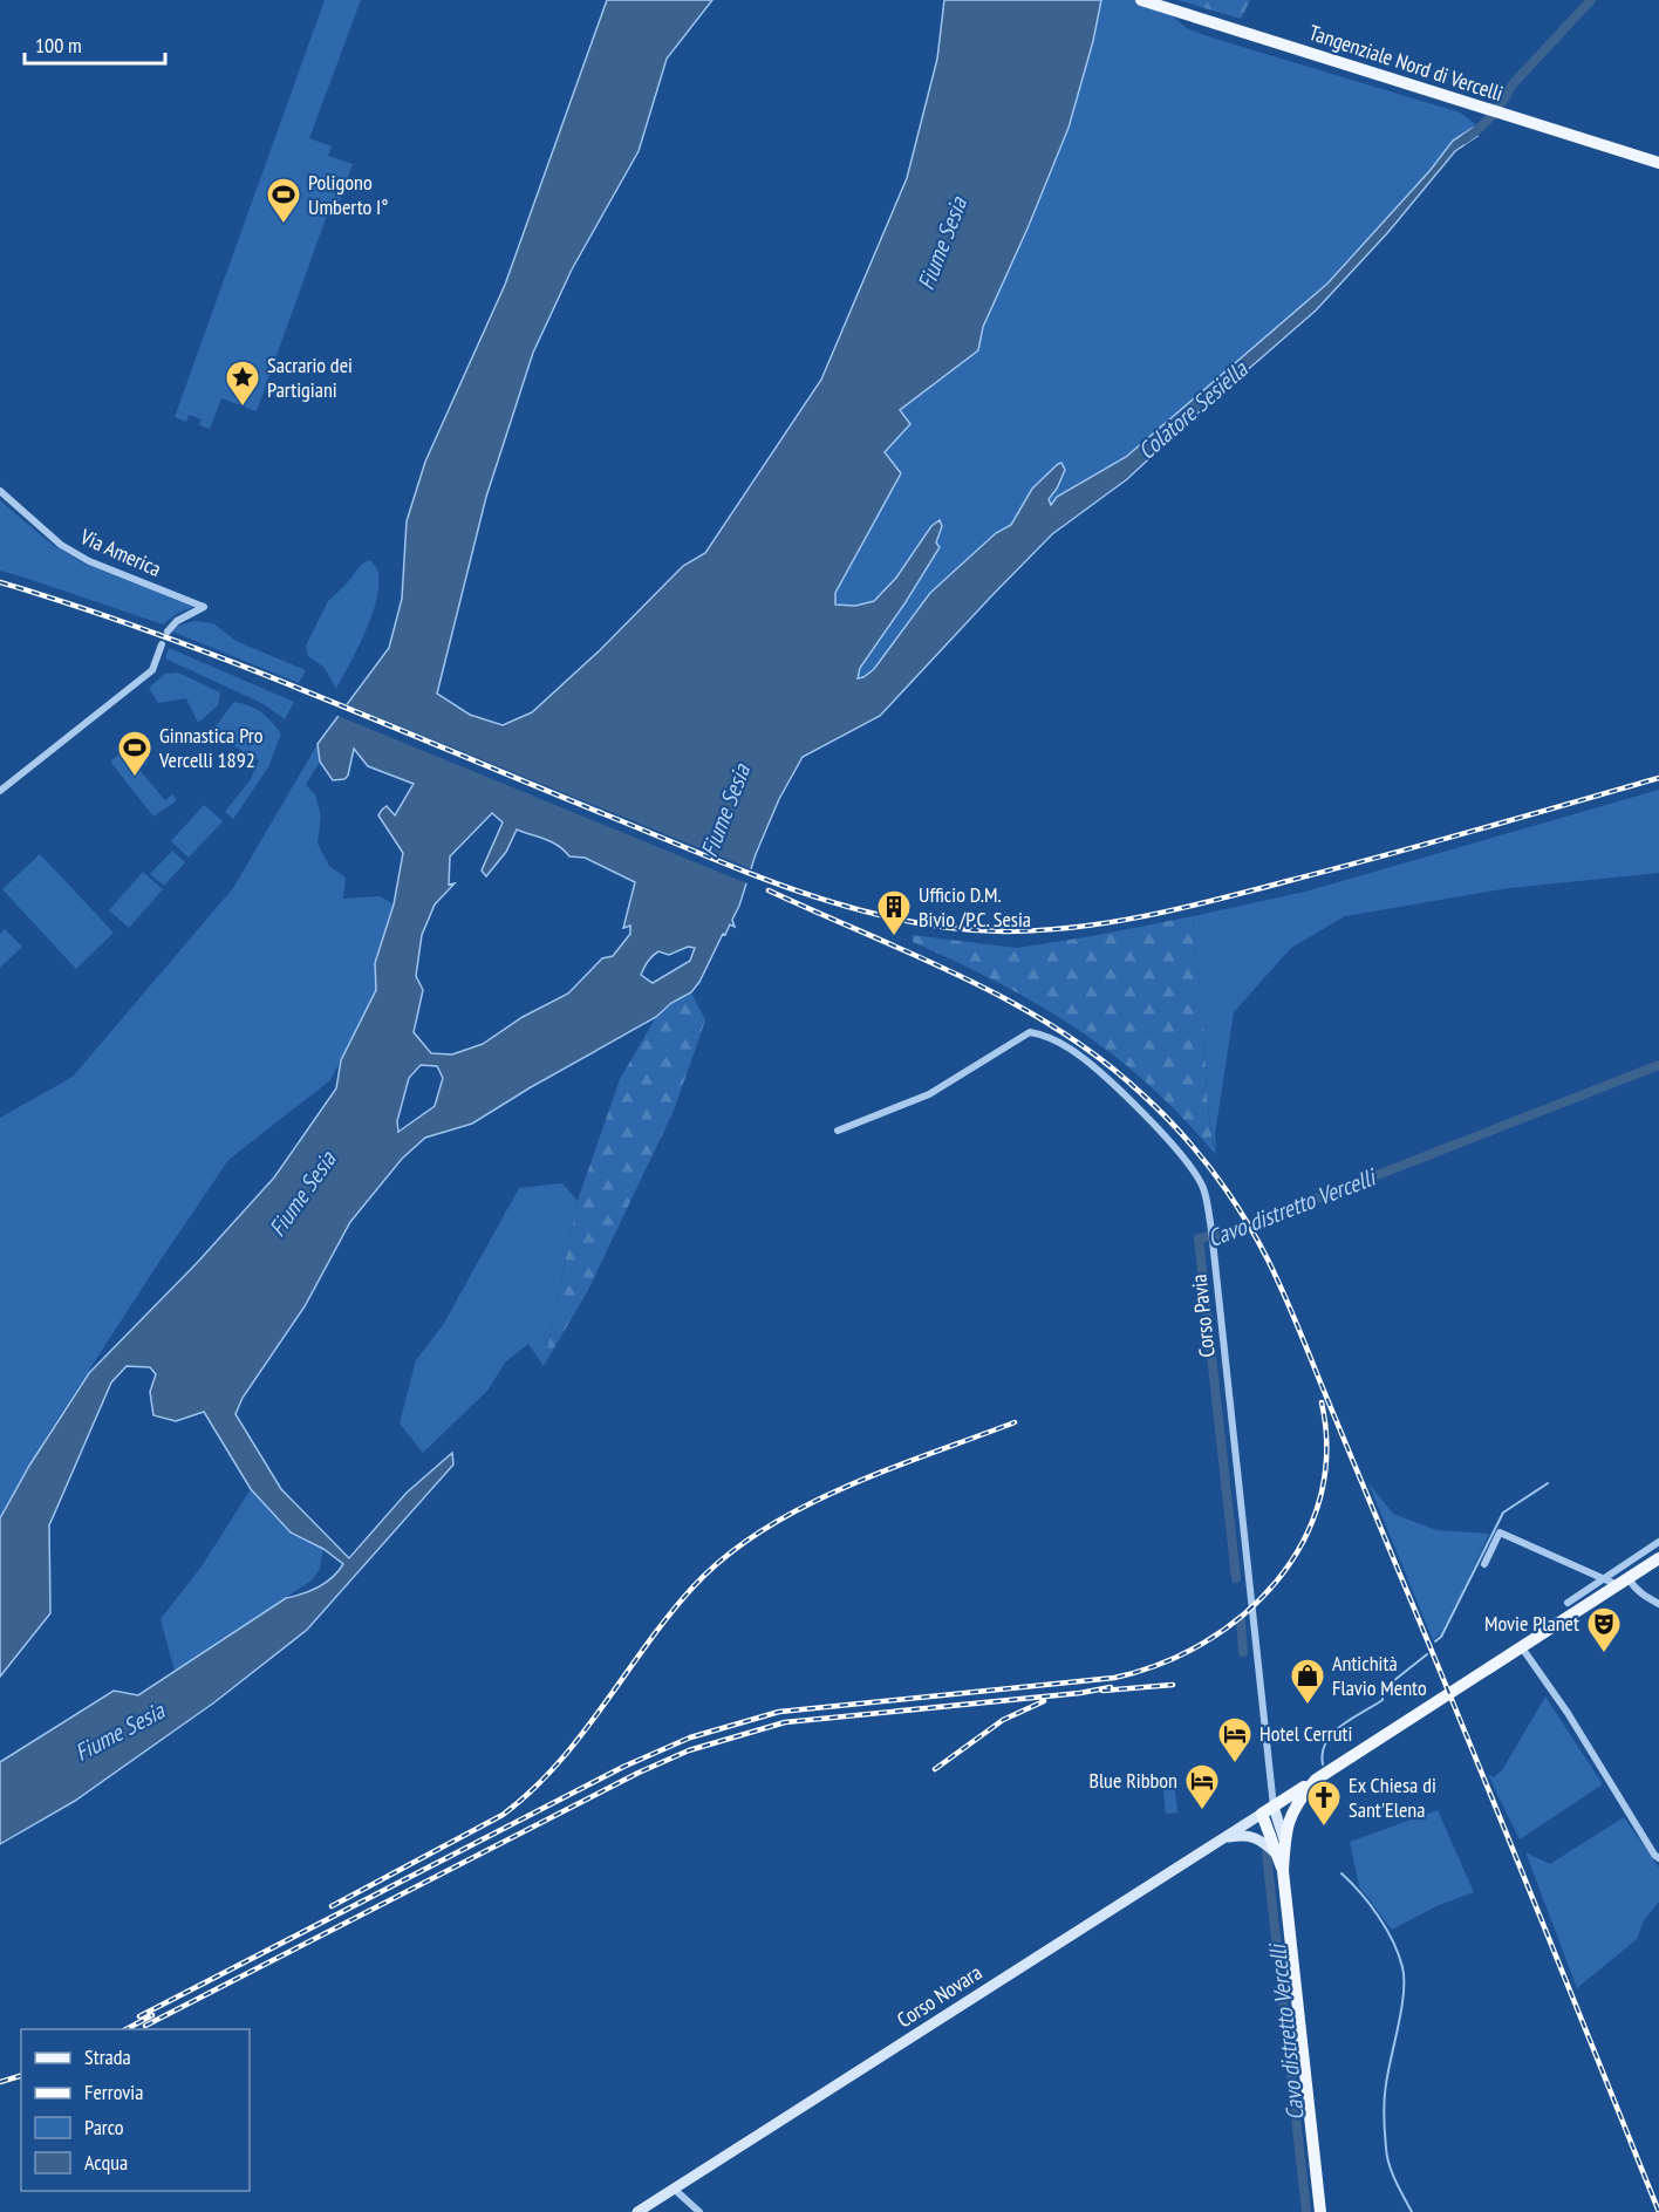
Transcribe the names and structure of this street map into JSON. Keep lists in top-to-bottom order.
{
  "streets": {
    "main road": ["Tangenziale Nord di Vercelli", "Corso Novara"],
    "street": ["Via America", "Corso Pavia"]
  },
  "water": ["Fiume Sesia", "Colatore Sesiella", "Cavo distretto Vercelli"],
  "places": {
    "sports": ["Poligono Umberto I°", "Ginnastica Pro Vercelli 1892"],
    "place": ["Sacrario dei Partigiani"],
    "building": ["Ufficio D.M. Bivio /P.C. Sesia"],
    "theatre": ["Movie Planet"],
    "shop": ["Antichità Flavio Mento"],
    "hotel": ["Hotel Cerruti", "Blue Ribbon"],
    "church": ["Ex Chiesa di Sant'Elena"]
  },
  "legend": [
    "Strada",
    "Ferrovia",
    "Parco",
    "Acqua"
  ],
  "scale_bar": "100 m"
}
